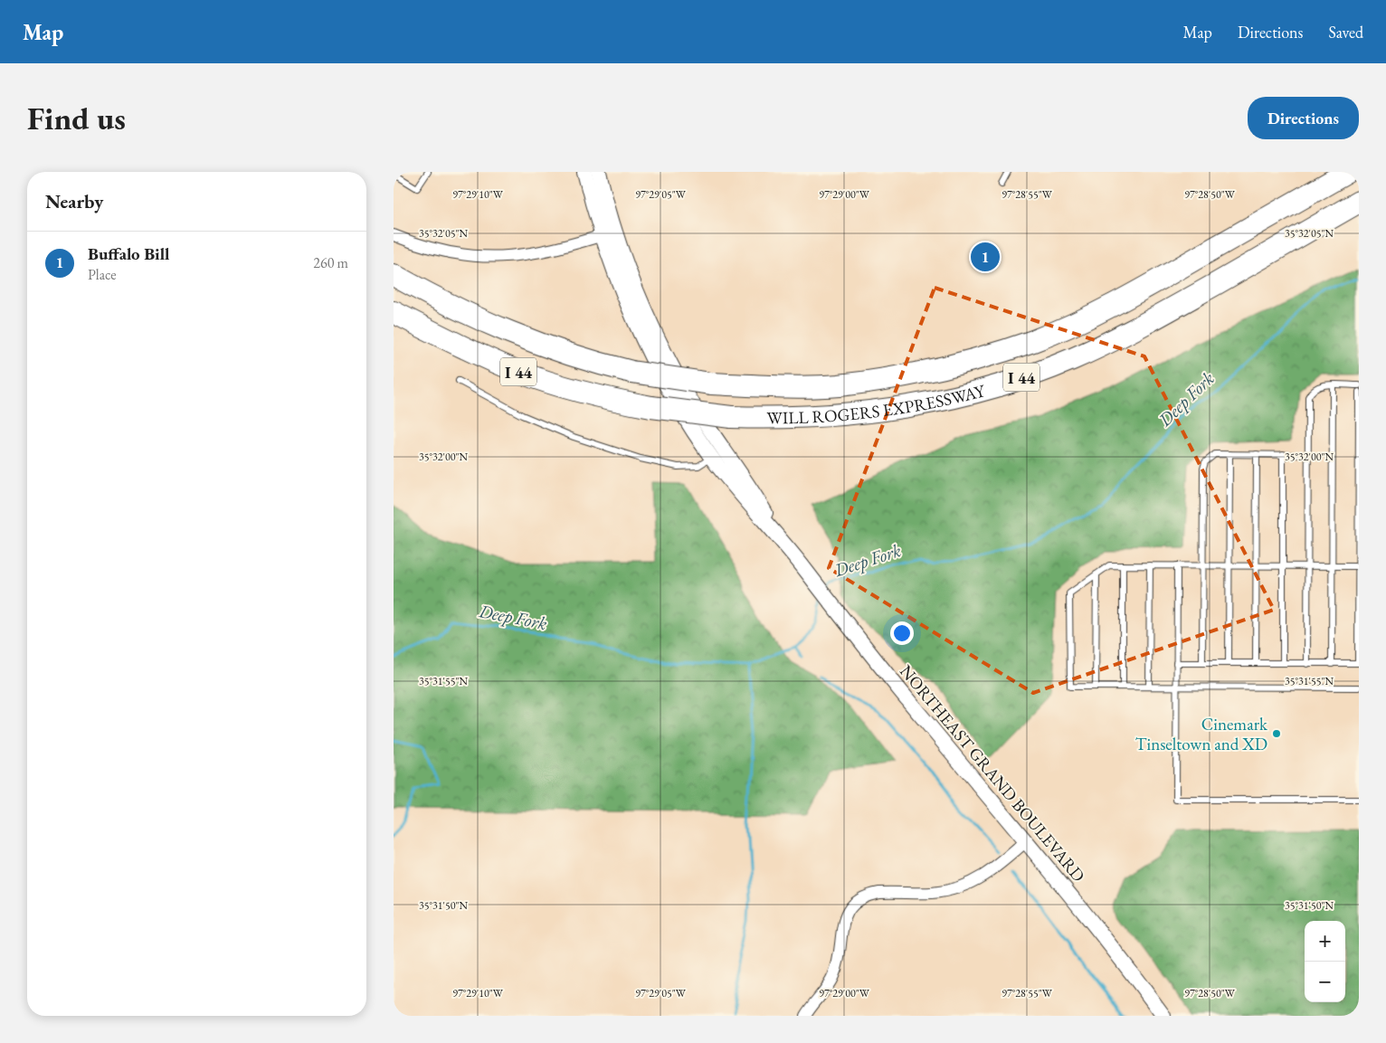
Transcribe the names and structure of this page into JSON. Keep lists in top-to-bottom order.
{
  "streets": {
    "highway": ["I 44", "WILL ROGERS EXPRESSWAY"],
    "street": ["NORTHEAST GRAND BOULEVARD"]
  },
  "water": ["Deep Fork"],
  "places": ["Cinemark Tinseltown and XD"],
  "page": {
    "header": "Map",
    "nav": ["Map", "Directions", "Saved"],
    "buttons": "Directions",
    "title": "Find us",
    "heading": "Nearby",
    "list": [
      {
        "mark": "1",
        "name": "Buffalo Bill",
        "note": "Place",
        "value": "260 m"
      }
    ],
    "pins": "1",
    "map_buttons": ["+", "−"]
  },
  "coordinates": [
    "97°29'10\"W",
    "97°29'05\"W",
    "97°29'00\"W",
    "97°28'55\"W",
    "97°28'50\"W",
    "35°32'05\"N",
    "35°32'00\"N",
    "35°31'55\"N",
    "35°31'50\"N"
  ]
}
